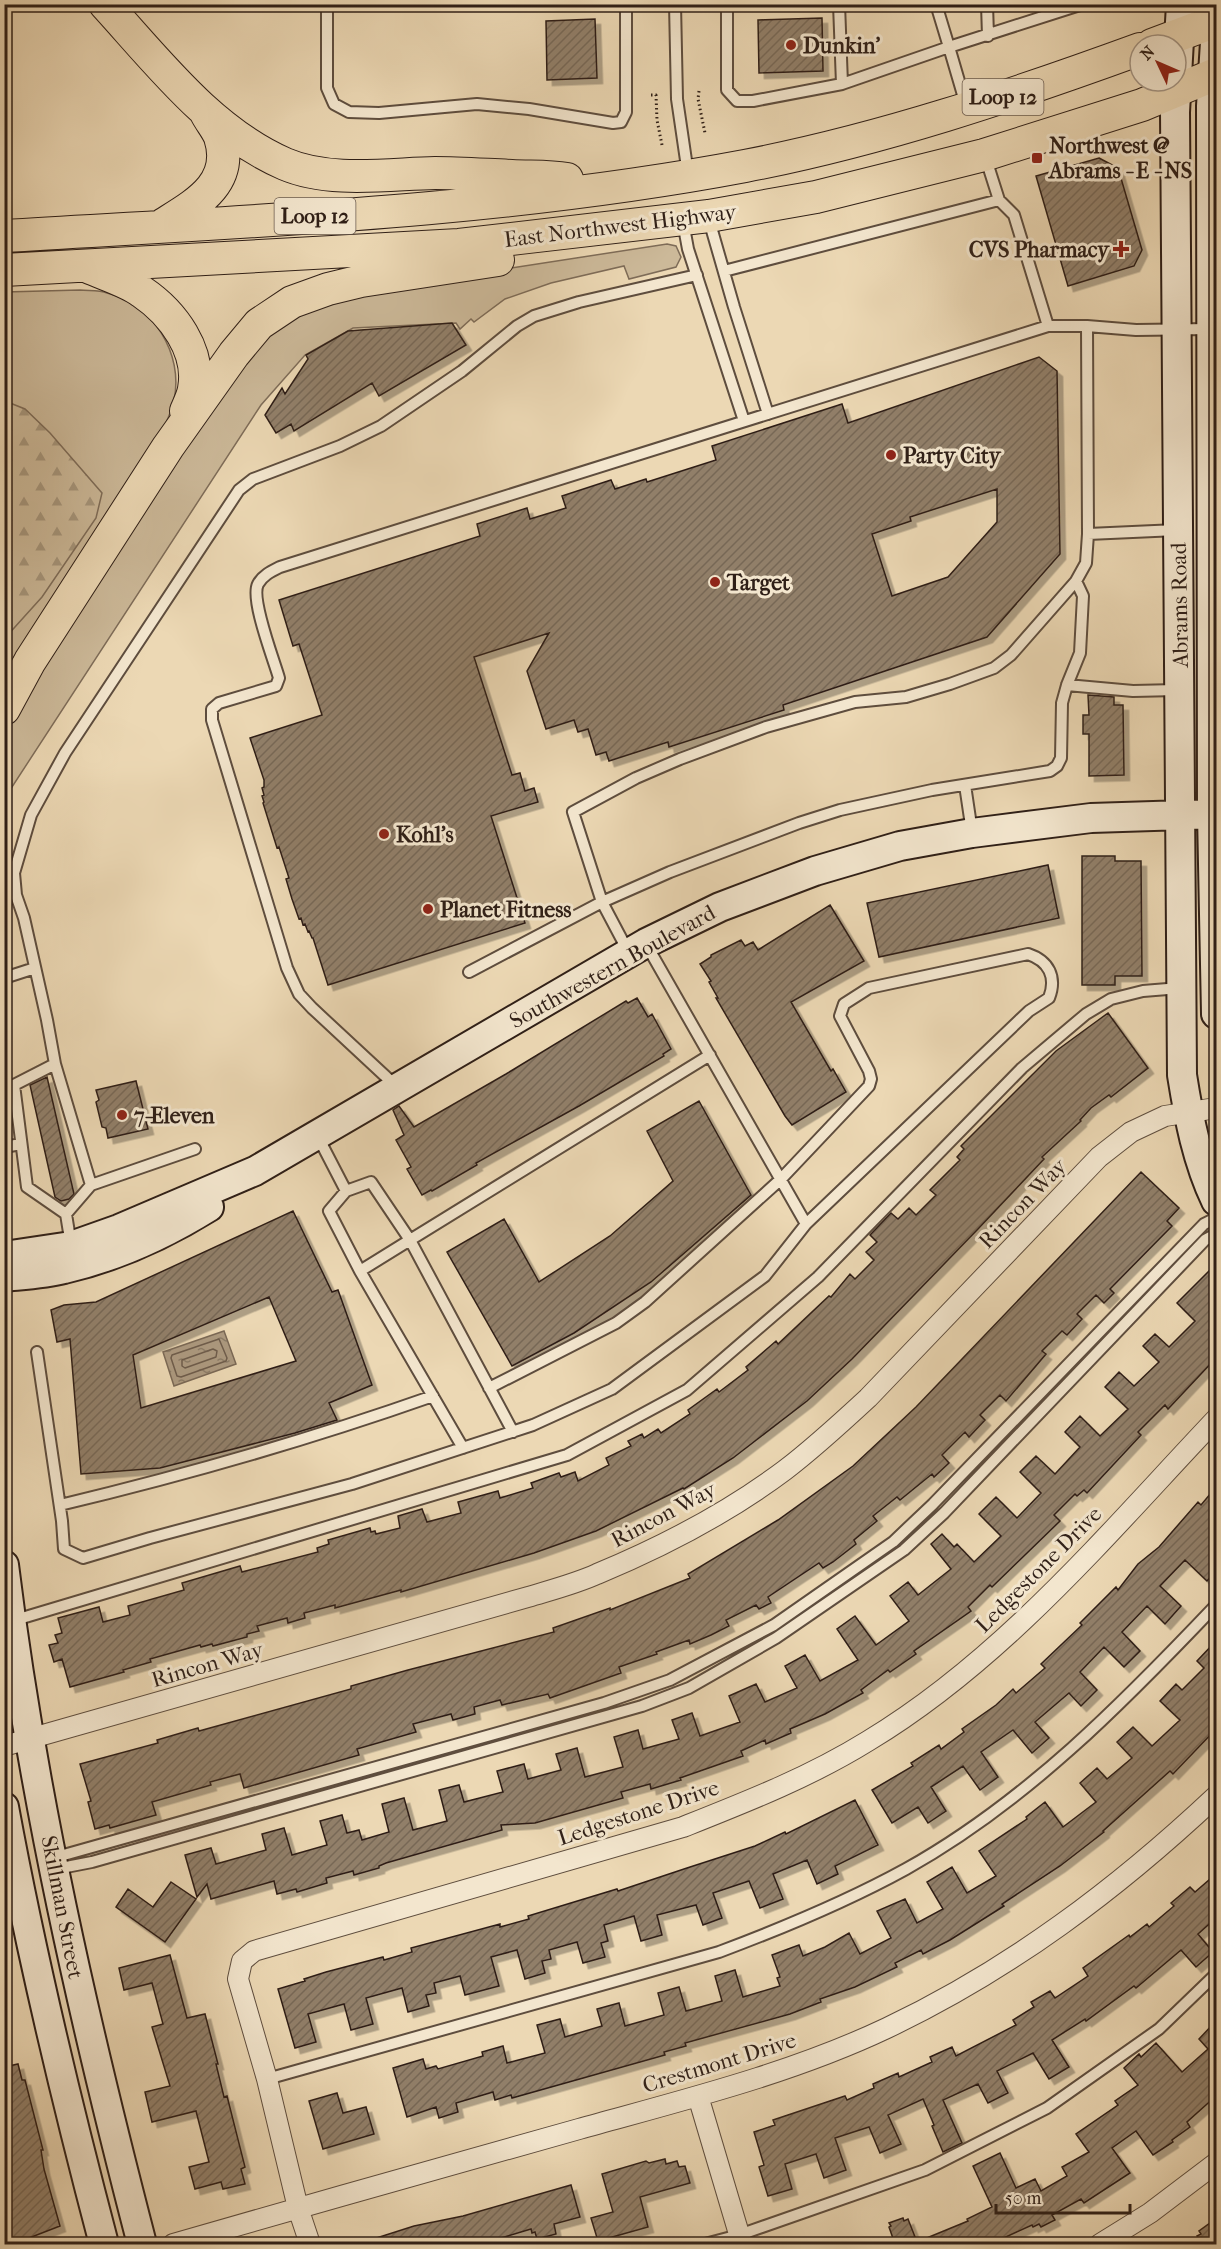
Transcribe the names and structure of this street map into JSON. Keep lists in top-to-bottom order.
{
  "streets": {
    "main road": [
      "Loop 12",
      "East Northwest Highway",
      "Abrams Road",
      "Southwestern Boulevard",
      "Skillman Street"
    ],
    "street": ["Rincon Way", "Ledgestone Drive", "Crestmont Drive"]
  },
  "crossings": [
    ["East Northwest Highway", "Abrams Road"],
    ["Abrams Road", "Southwestern Boulevard"],
    ["Abrams Road", "Rincon Way"],
    ["Rincon Way", "Skillman Street"],
    ["Ledgestone Drive", "Crestmont Drive"]
  ],
  "places": {
    "other": [
      "Dunkin'",
      "Party City",
      "Target",
      "Kohl's",
      "Planet Fitness",
      "7-Eleven"
    ],
    "transit": ["Northwest @ Abrams - E - NS"],
    "health": ["CVS Pharmacy"]
  },
  "scale_bar": "50 m",
  "north": "top left"
}
